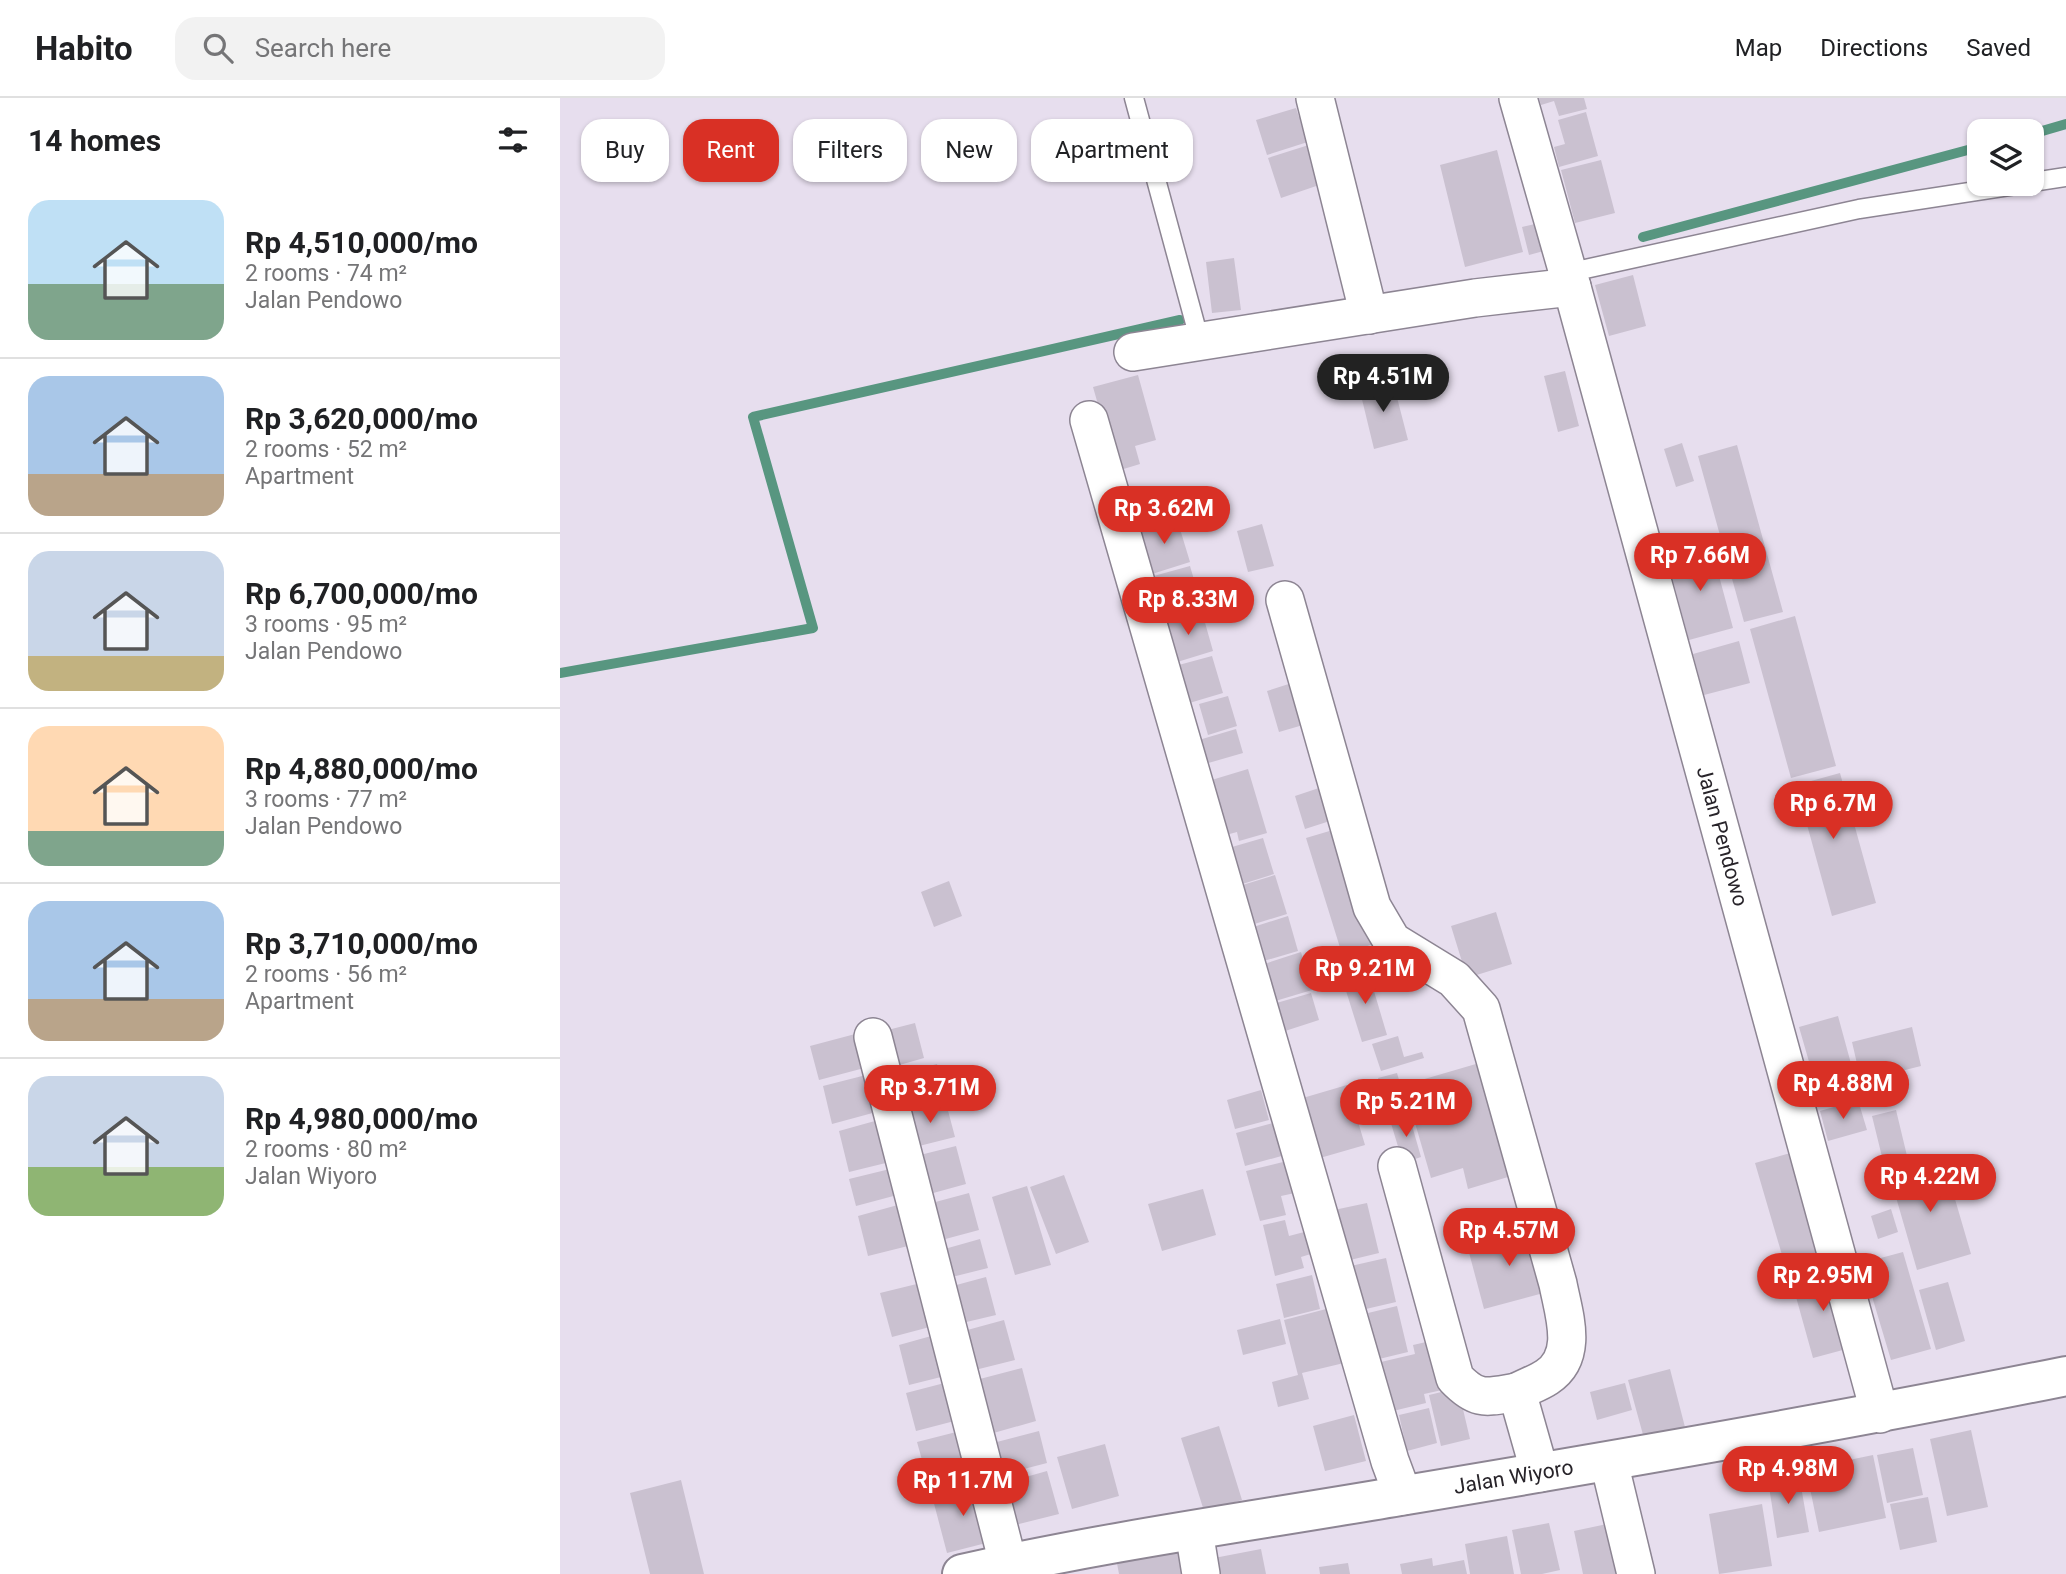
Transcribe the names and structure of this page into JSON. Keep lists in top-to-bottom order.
{
  "streets": {
    "street": ["Jalan Pendowo", "Jalan Wiyoro"]
  },
  "crossings": [
    ["Jalan Pendowo", "Jalan Wiyoro"]
  ],
  "page": {
    "header": "Habito",
    "search": "Search here",
    "nav": ["Map", "Directions", "Saved"],
    "heading": "14 homes",
    "chip": [
      "Buy",
      "Rent",
      "Filters",
      "New",
      "Apartment"
    ],
    "list": [
      {
        "name": "Rp 4,510,000/mo",
        "note": "2 rooms · 74 m² · Jalan Pendowo"
      },
      {
        "name": "Rp 3,620,000/mo",
        "note": "2 rooms · 52 m² · Apartment"
      },
      {
        "name": "Rp 6,700,000/mo",
        "note": "3 rooms · 95 m² · Jalan Pendowo"
      },
      {
        "name": "Rp 4,880,000/mo",
        "note": "3 rooms · 77 m² · Jalan Pendowo"
      },
      {
        "name": "Rp 3,710,000/mo",
        "note": "2 rooms · 56 m² · Apartment"
      },
      {
        "name": "Rp 4,980,000/mo",
        "note": "2 rooms · 80 m² · Jalan Wiyoro"
      }
    ],
    "price": [
      "Rp 4.51M",
      "Rp 3.62M",
      "Rp 7.66M",
      "Rp 8.33M",
      "Rp 6.7M",
      "Rp 9.21M",
      "Rp 4.88M",
      "Rp 3.71M",
      "Rp 5.21M",
      "Rp 4.22M",
      "Rp 4.57M",
      "Rp 2.95M",
      "Rp 4.98M",
      "Rp 11.7M"
    ]
  }
}
